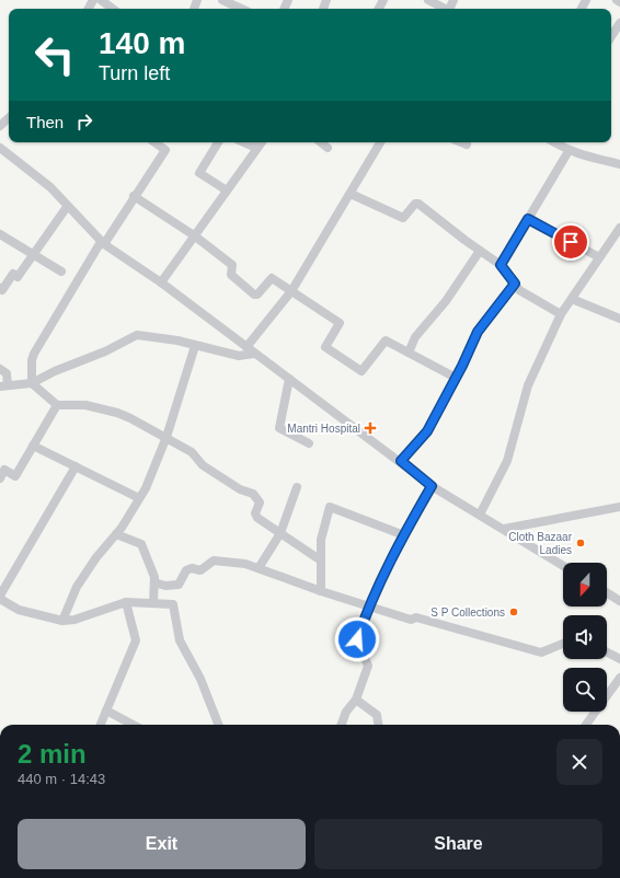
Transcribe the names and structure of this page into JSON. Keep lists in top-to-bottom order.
{
  "places": {
    "health": ["Mantri Hospital"],
    "other": ["Cloth Bazaar Ladies", "S P Collections"]
  },
  "north": "bottom",
  "page": {
    "turn": ["140 m", "Turn left"],
    "then": "Then",
    "heading": ["2 min", "440 m · 14:43"],
    "buttons": ["Exit", "Share"]
  }
}
